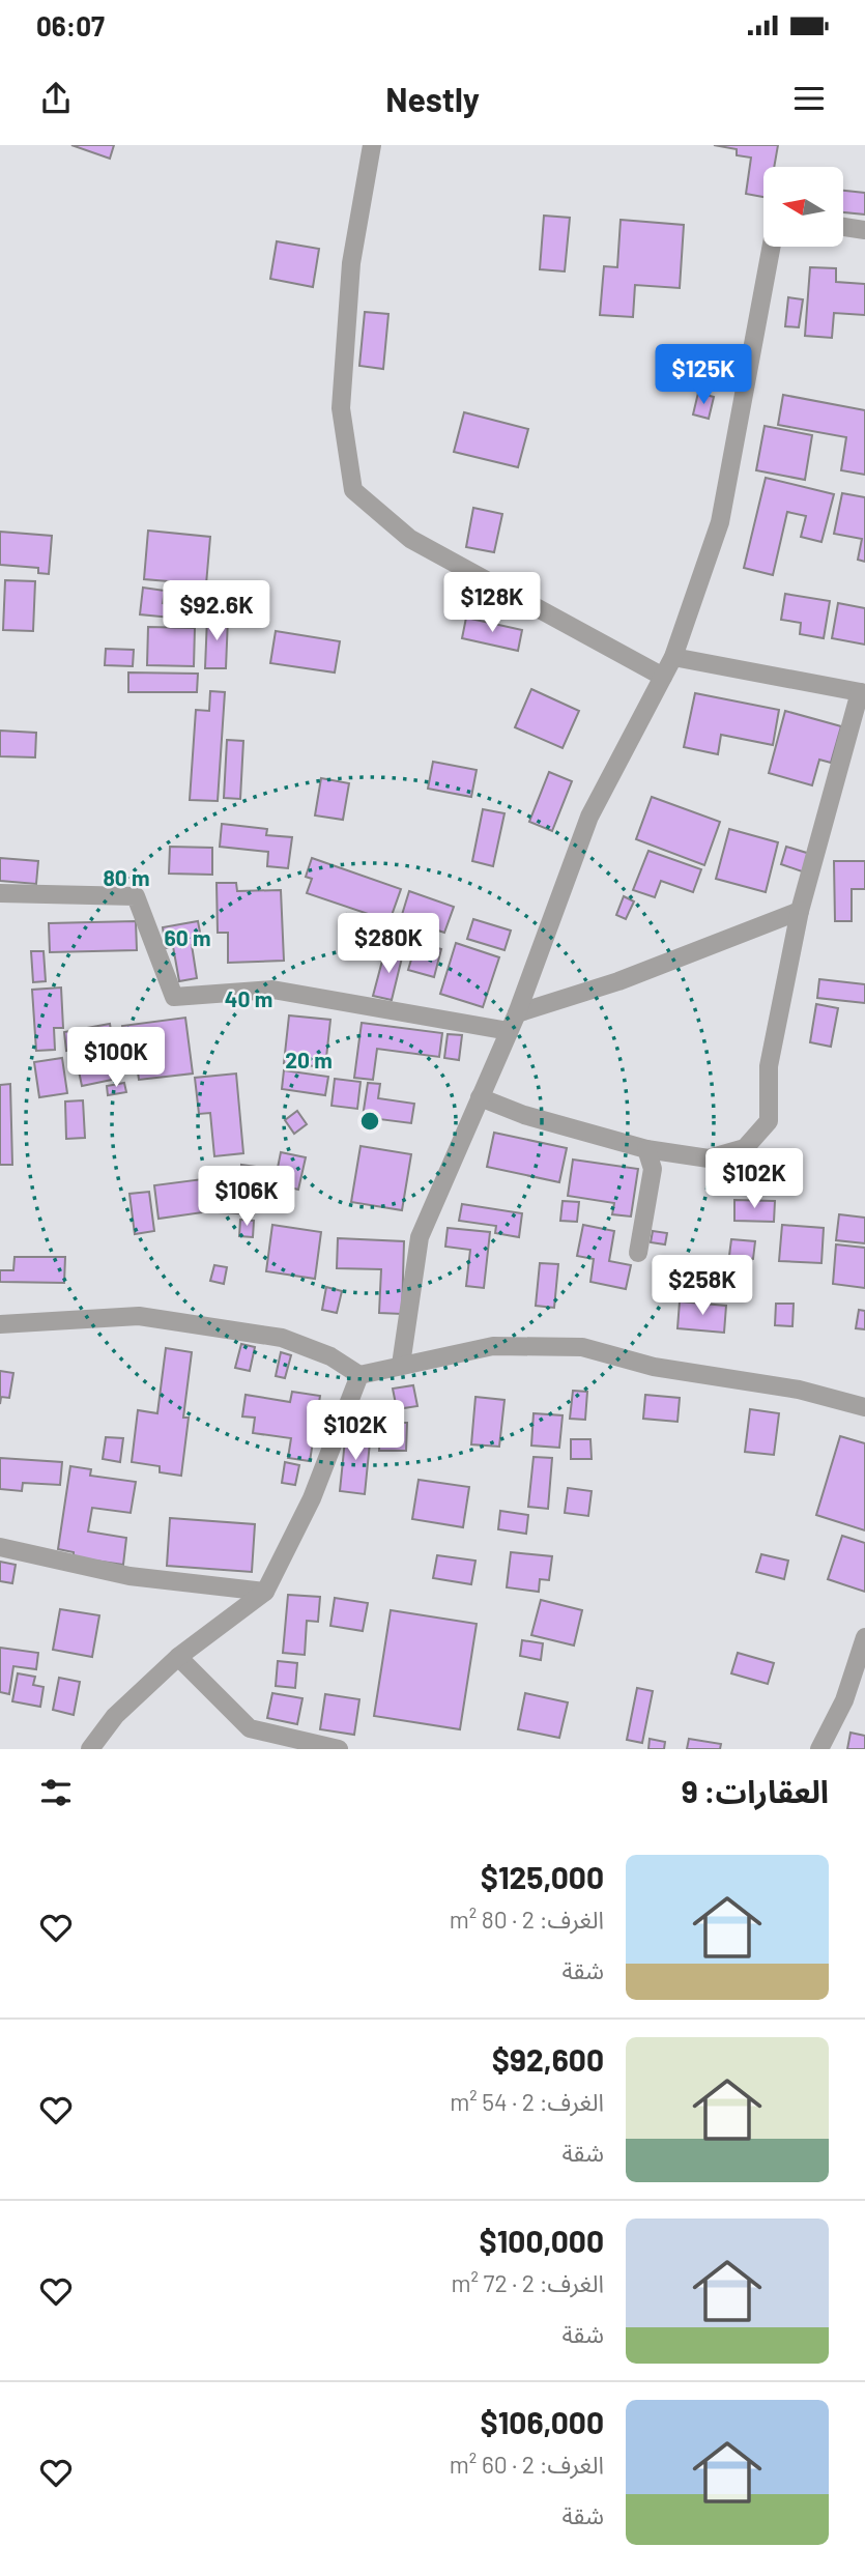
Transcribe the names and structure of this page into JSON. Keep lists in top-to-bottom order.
{
  "north": "left",
  "page": {
    "status": "06:07",
    "header": "Nestly",
    "price": [
      "$125K",
      "$128K",
      "$92.6K",
      "$280K",
      "$100K",
      "$102K",
      "$106K",
      "$258K",
      "$102K"
    ],
    "heading": "العقارات: 9",
    "list": [
      {
        "name": "$125,000",
        "note": "الغرف: 2 · 80 m² · شقة"
      },
      {
        "name": "$92,600",
        "note": "الغرف: 2 · 54 m² · شقة"
      },
      {
        "name": "$100,000",
        "note": "الغرف: 2 · 72 m² · شقة"
      },
      {
        "name": "$106,000",
        "note": "الغرف: 2 · 60 m² · شقة"
      }
    ]
  },
  "rings": [
    "80 m",
    "60 m",
    "40 m",
    "20 m"
  ]
}
